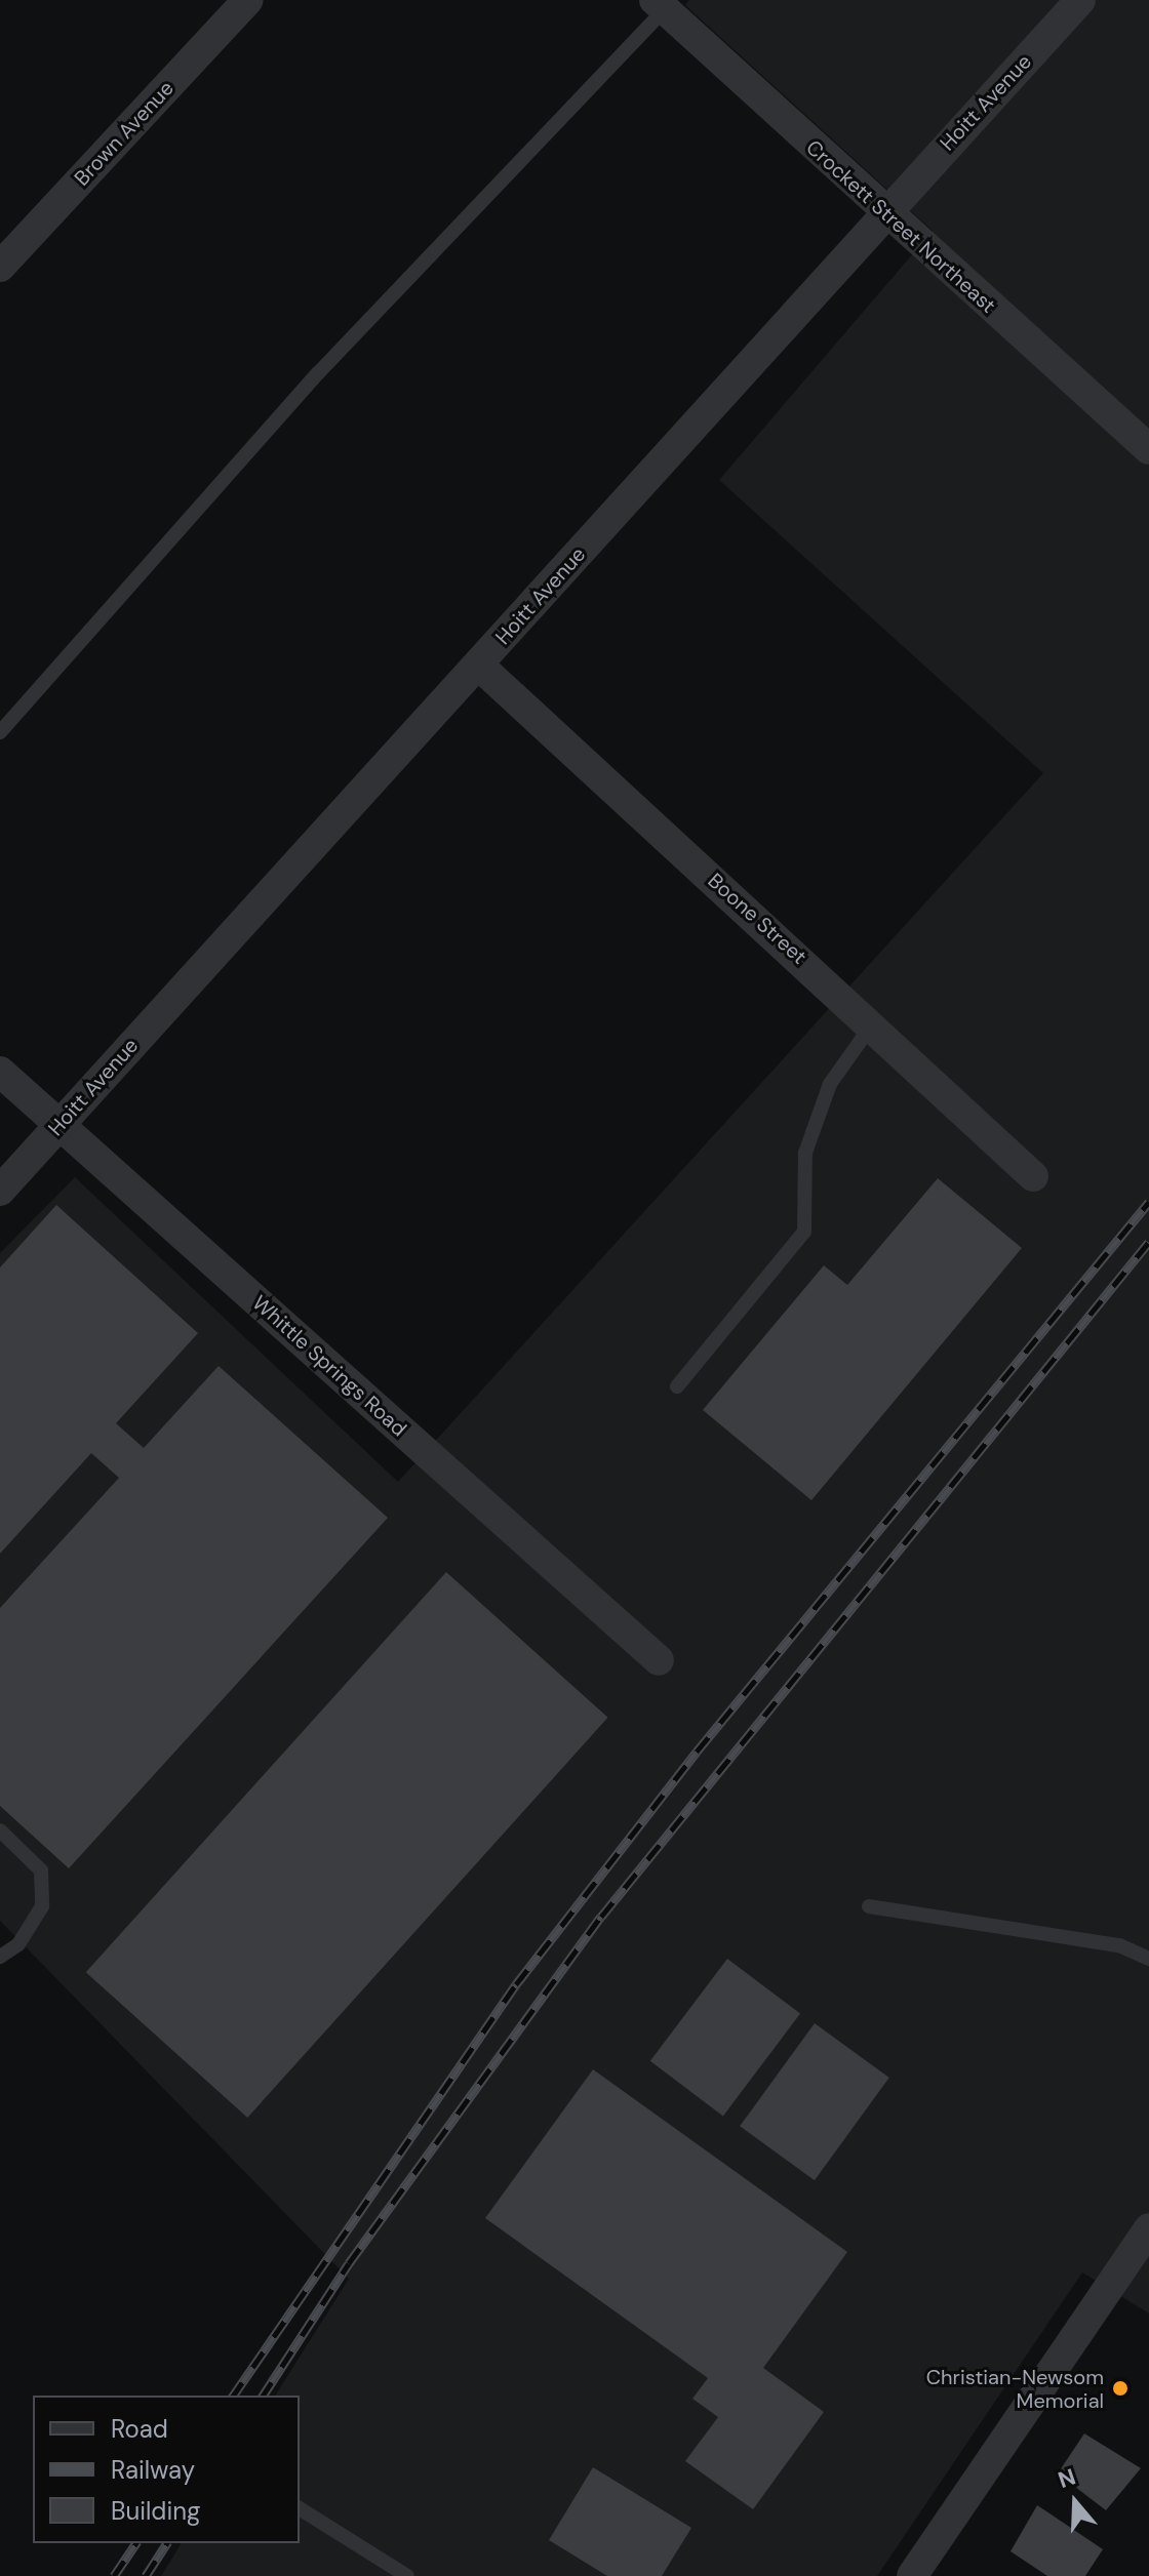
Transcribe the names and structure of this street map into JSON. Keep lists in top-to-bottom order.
{
  "streets": {
    "street": [
      "Hoitt Avenue",
      "Brown Avenue",
      "Crockett Street Northeast",
      "Boone Street",
      "Whittle Springs Road"
    ]
  },
  "crossings": [
    ["Hoitt Avenue", "Crockett Street Northeast"],
    ["Hoitt Avenue", "Boone Street"],
    ["Hoitt Avenue", "Whittle Springs Road"]
  ],
  "places": ["Christian-Newsom Memorial"],
  "legend": ["Road", "Railway", "Building"],
  "north": "top"
}
